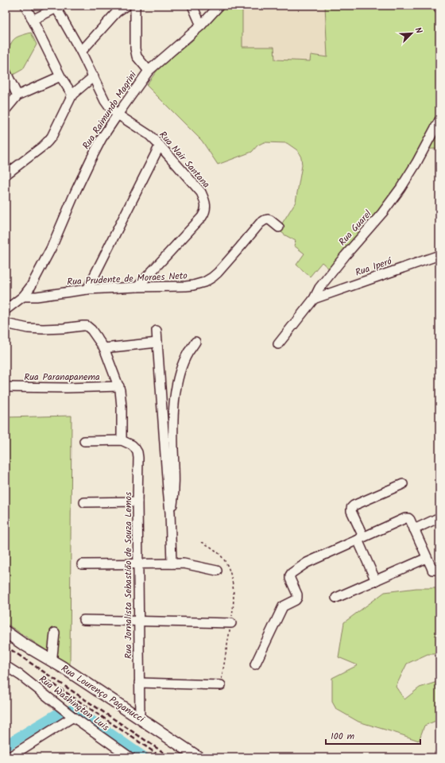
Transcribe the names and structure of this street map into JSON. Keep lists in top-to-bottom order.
{
  "streets": {
    "main road": ["Rua Lourenço Paganucci"],
    "street": [
      "Rua Raimundo Magrini",
      "Rua Nair Santana",
      "Rua Guarel",
      "Rua Iperó",
      "Rua Prudente de Moraes Neto",
      "Rua Paranapanema",
      "Rua Jornalista Sebastião de Souza Lemos",
      "Rua Washington Luis"
    ]
  },
  "crossings": [
    ["Rua Raimundo Magrini", "Rua Nair Santana"],
    ["Rua Raimundo Magrini", "Rua Prudente de Moraes Neto"],
    ["Rua Nair Santana", "Rua Prudente de Moraes Neto"],
    ["Rua Guarel", "Rua Iperó"],
    ["Rua Jornalista Sebastião de Souza Lemos", "Rua Lourenço Paganucci"]
  ],
  "scale_bar": "100 m",
  "north": "top right"
}
